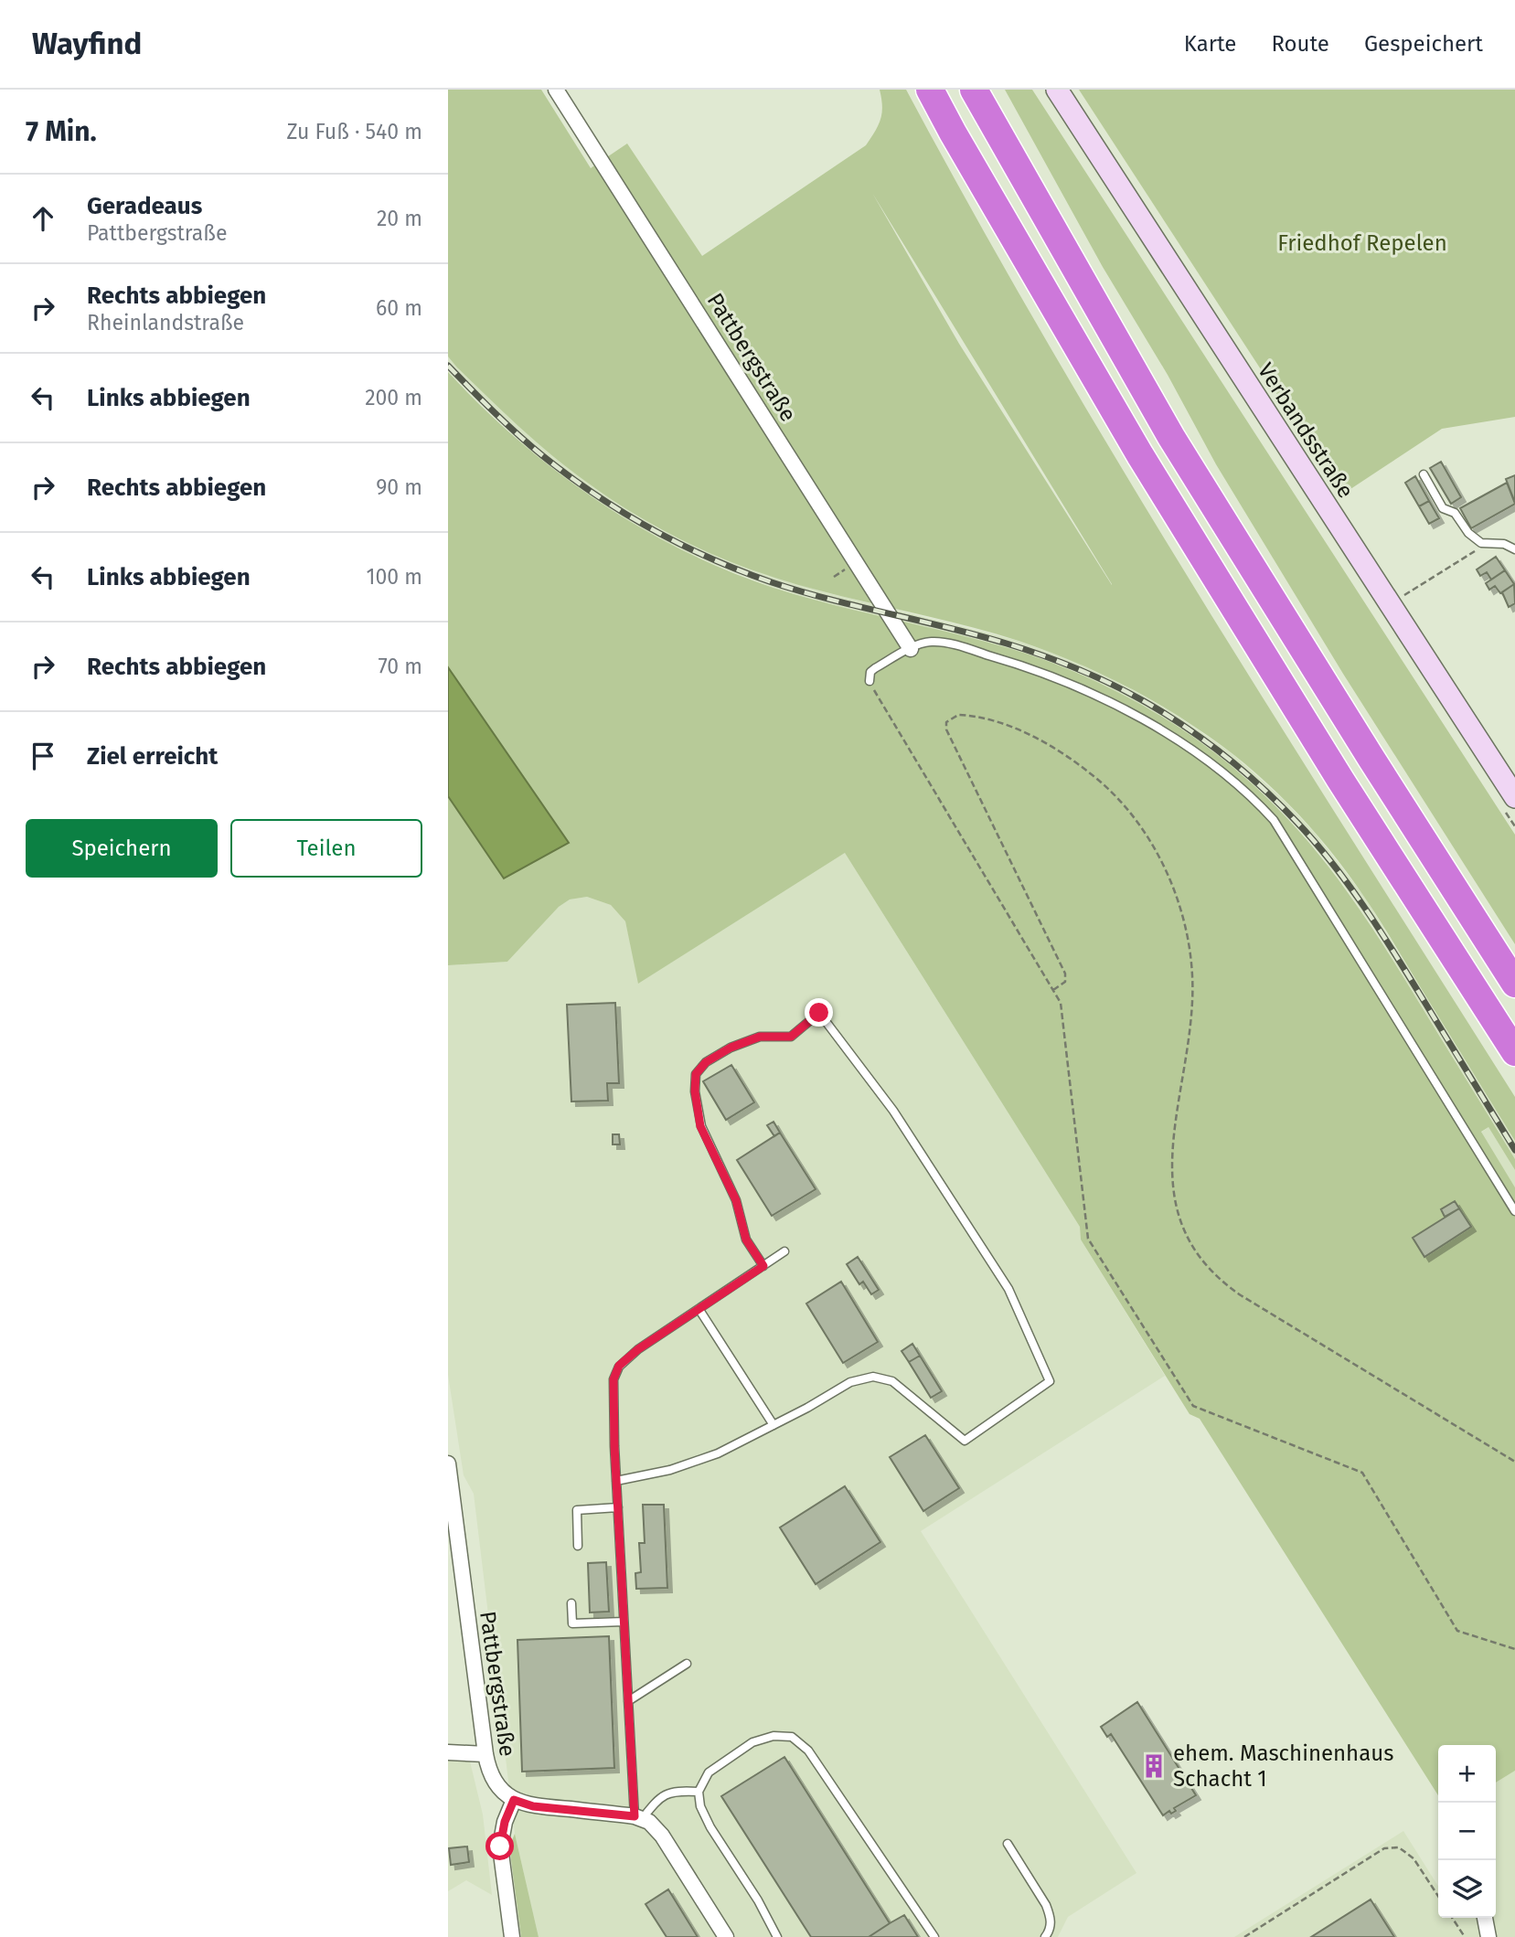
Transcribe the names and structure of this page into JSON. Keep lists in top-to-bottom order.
{
  "streets": {
    "main road": ["Verbandsstraße"],
    "street": ["Pattbergstraße"]
  },
  "parks": ["Friedhof Repelen"],
  "places": {
    "building": ["ehem. Maschinenhaus Schacht 1"]
  },
  "page": {
    "header": "Wayfind",
    "nav": ["Karte", "Route", "Gespeichert"],
    "heading": ["7 Min.", "Zu Fuß · 540 m"],
    "list": [
      ["Geradeaus", "Pattbergstraße", "20 m"],
      ["Rechts abbiegen", "Rheinlandstraße", "60 m"],
      ["Links abbiegen", "200 m"],
      ["Rechts abbiegen", "90 m"],
      ["Links abbiegen", "100 m"],
      ["Rechts abbiegen", "70 m"],
      "Ziel erreicht"
    ],
    "buttons": ["Speichern", "Teilen"],
    "map_buttons": ["+", "−"]
  }
}
